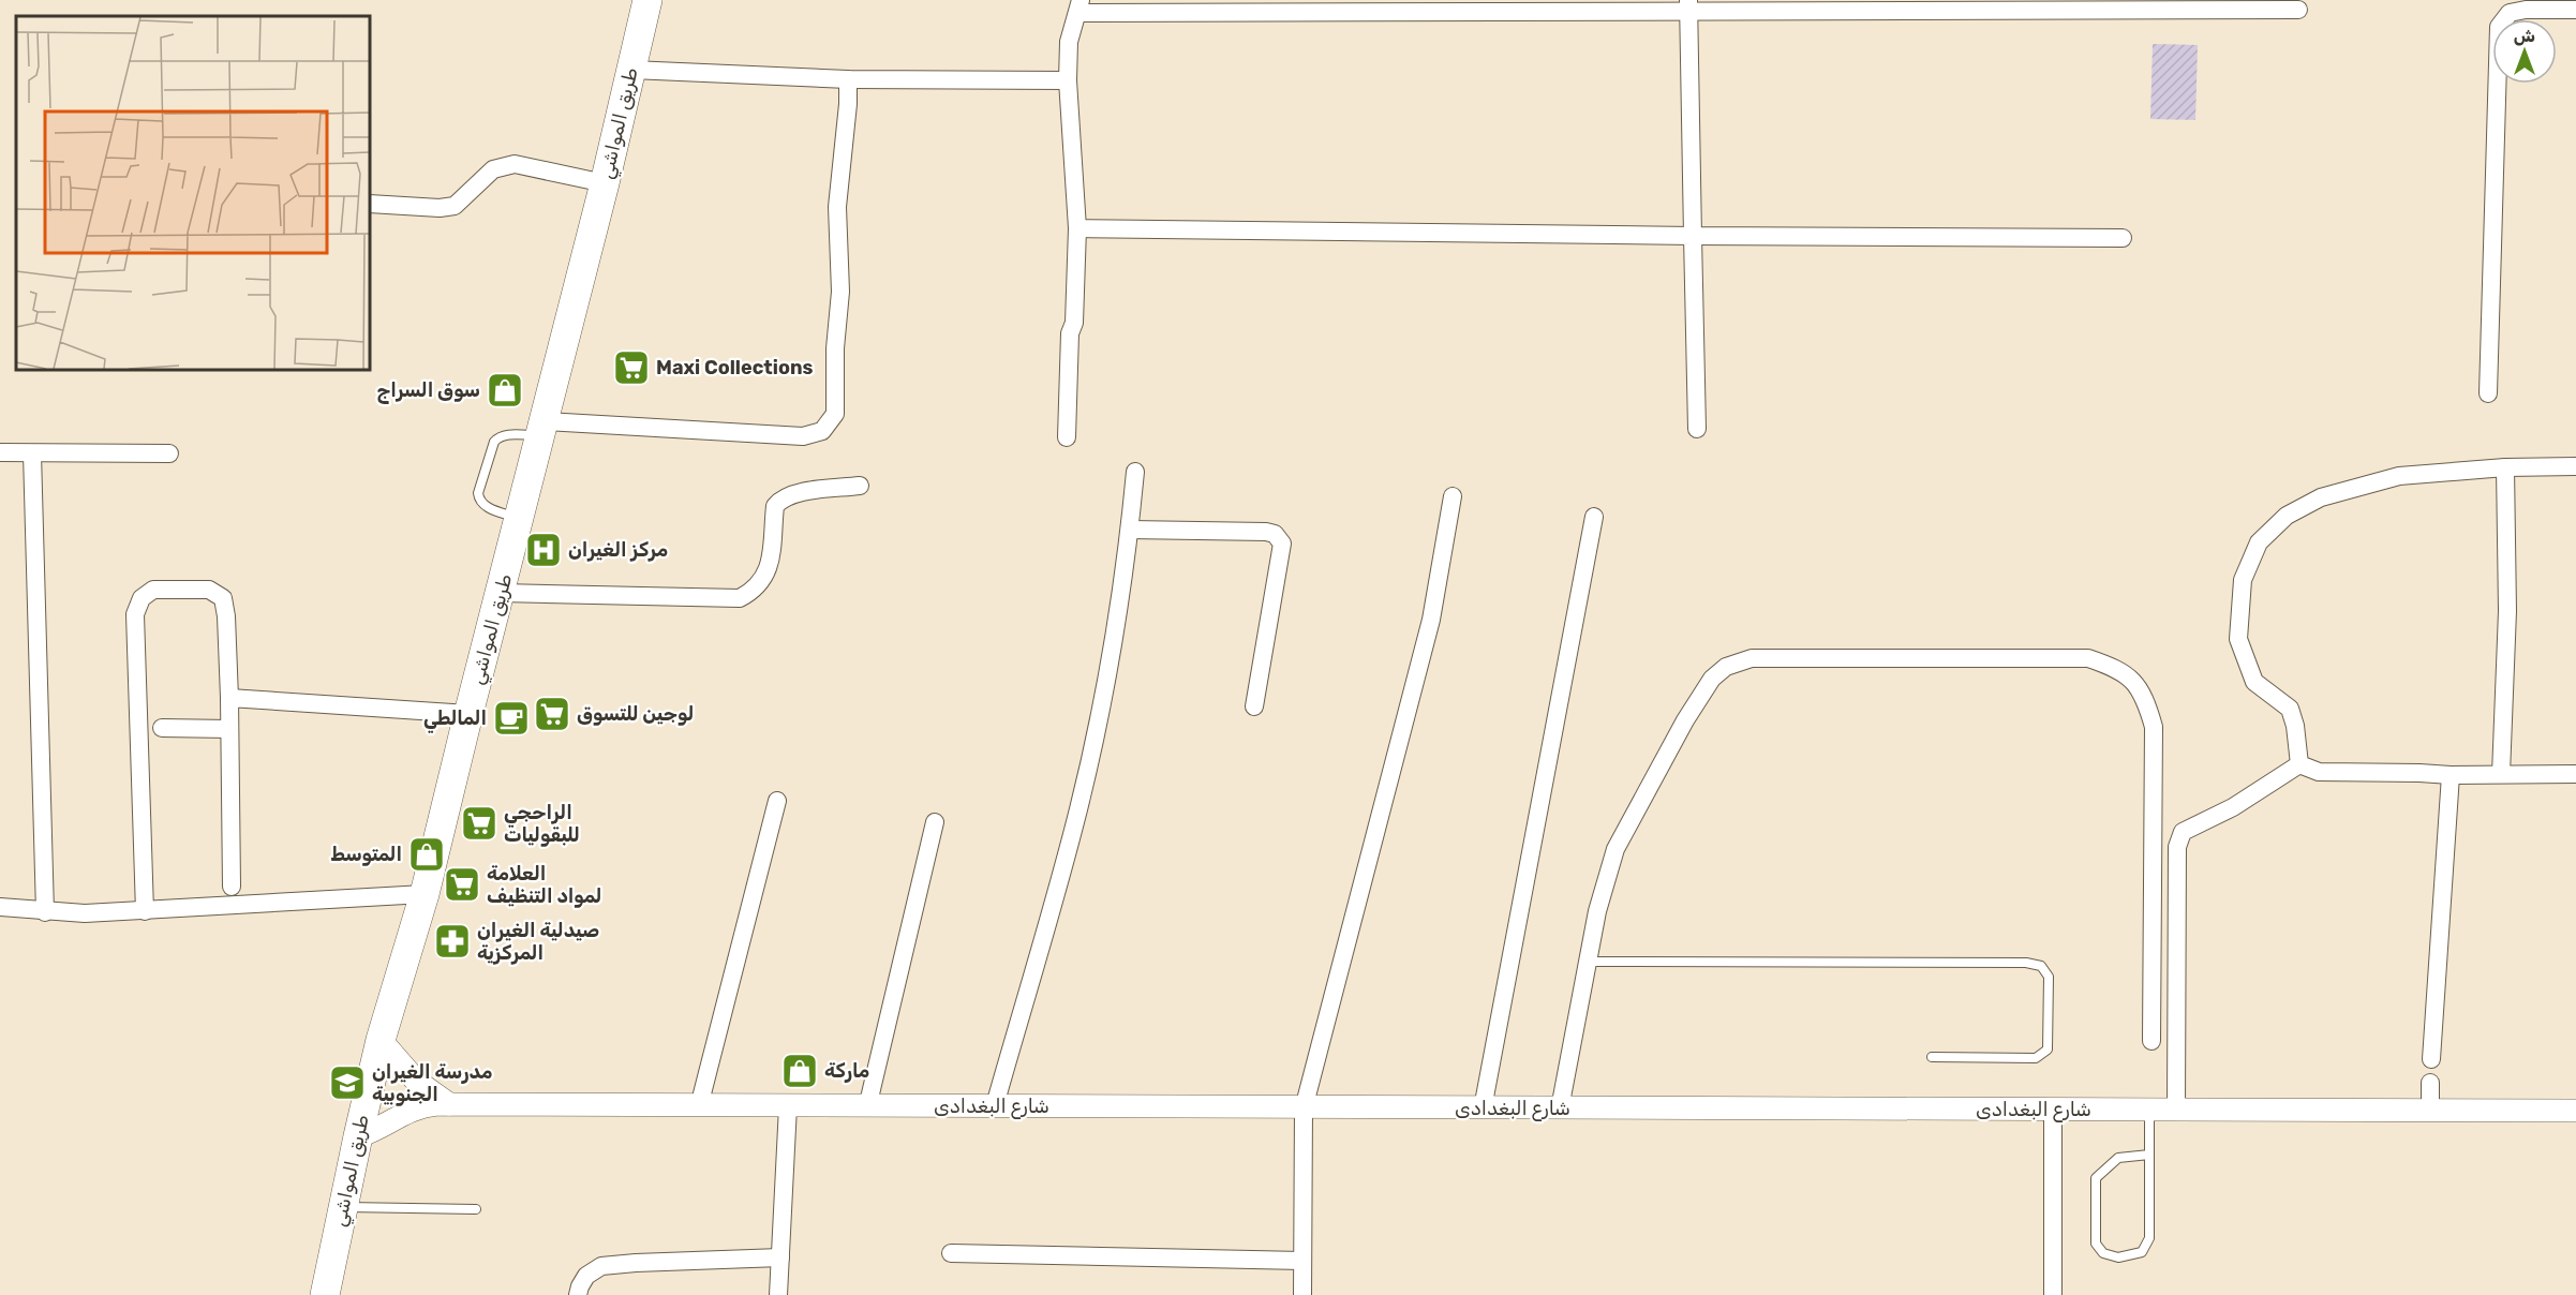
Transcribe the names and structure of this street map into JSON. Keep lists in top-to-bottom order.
{
  "streets": {
    "main road": ["طريق المواشي"],
    "street": ["شارع البغدادى"]
  },
  "crossings": [
    ["طريق المواشي", "شارع البغدادى"]
  ],
  "places": {
    "supermarket": [
      "Maxi Collections",
      "لوجين للتسوق",
      "الراحجي للبقوليات",
      "العلامة لمواد التنظيف"
    ],
    "shop": ["سوق السراج", "المتوسط", "ماركة"],
    "hospital": ["مركز الغيران"],
    "cafe": ["المالطي"],
    "pharmacy": ["صيدلية الغيران المركزية"],
    "school or university": ["مدرسة الغيران الجنوبية"]
  },
  "north": "top"
}
